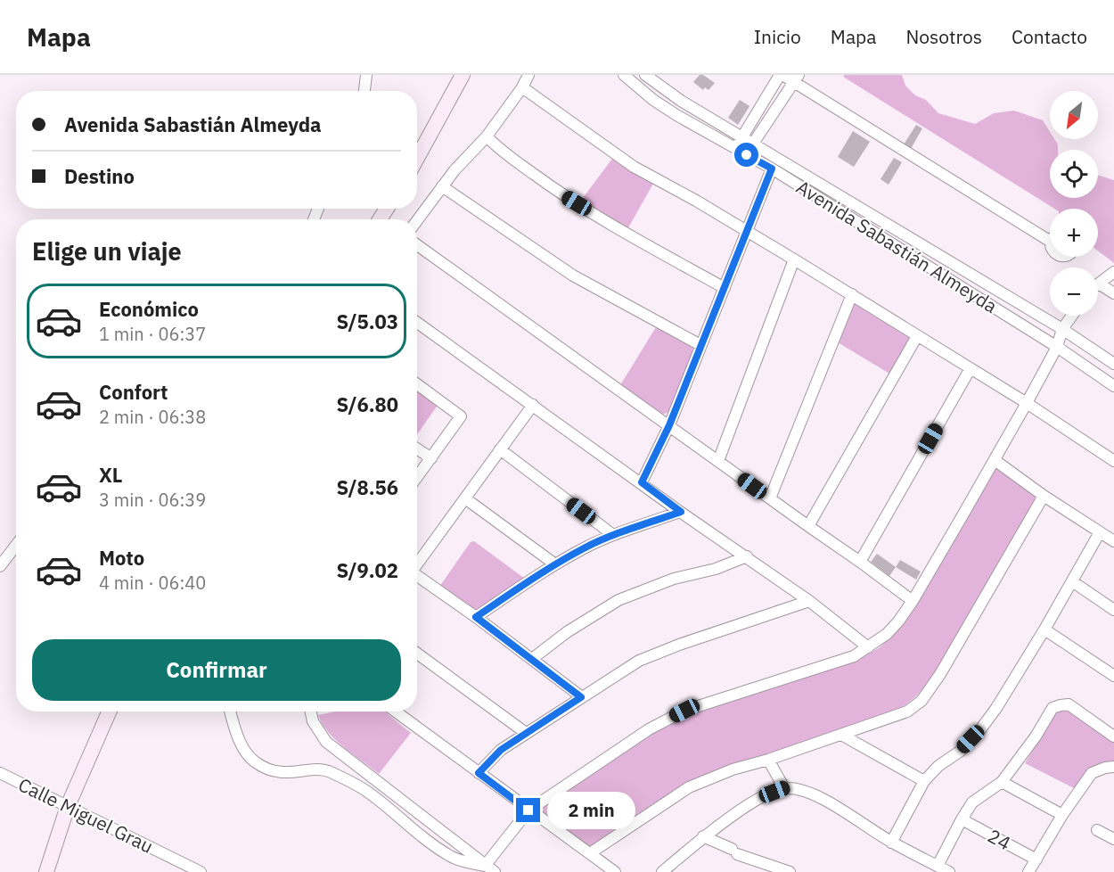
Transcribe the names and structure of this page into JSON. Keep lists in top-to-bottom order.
{
  "streets": {
    "street": ["Avenida Sabastián Almeyda", "Calle Miguel Grau", "24"]
  },
  "north": "bottom left",
  "page": {
    "header": "Mapa",
    "nav": [
      "Inicio",
      "Mapa",
      "Nosotros",
      "Contacto"
    ],
    "map_buttons": ["+", "−"],
    "banner": ["Avenida Sabastián Almeyda", "Destino"],
    "heading": "Elige un viaje",
    "list": [
      {
        "name": "Económico",
        "note": "1 min · 06:37",
        "value": "S/5.03"
      },
      {
        "name": "Confort",
        "note": "2 min · 06:38",
        "value": "S/6.80"
      },
      {
        "name": "XL",
        "note": "3 min · 06:39",
        "value": "S/8.56"
      },
      {
        "name": "Moto",
        "note": "4 min · 06:40",
        "value": "S/9.02"
      }
    ],
    "buttons": "Confirmar",
    "bubble": "2 min"
  }
}
